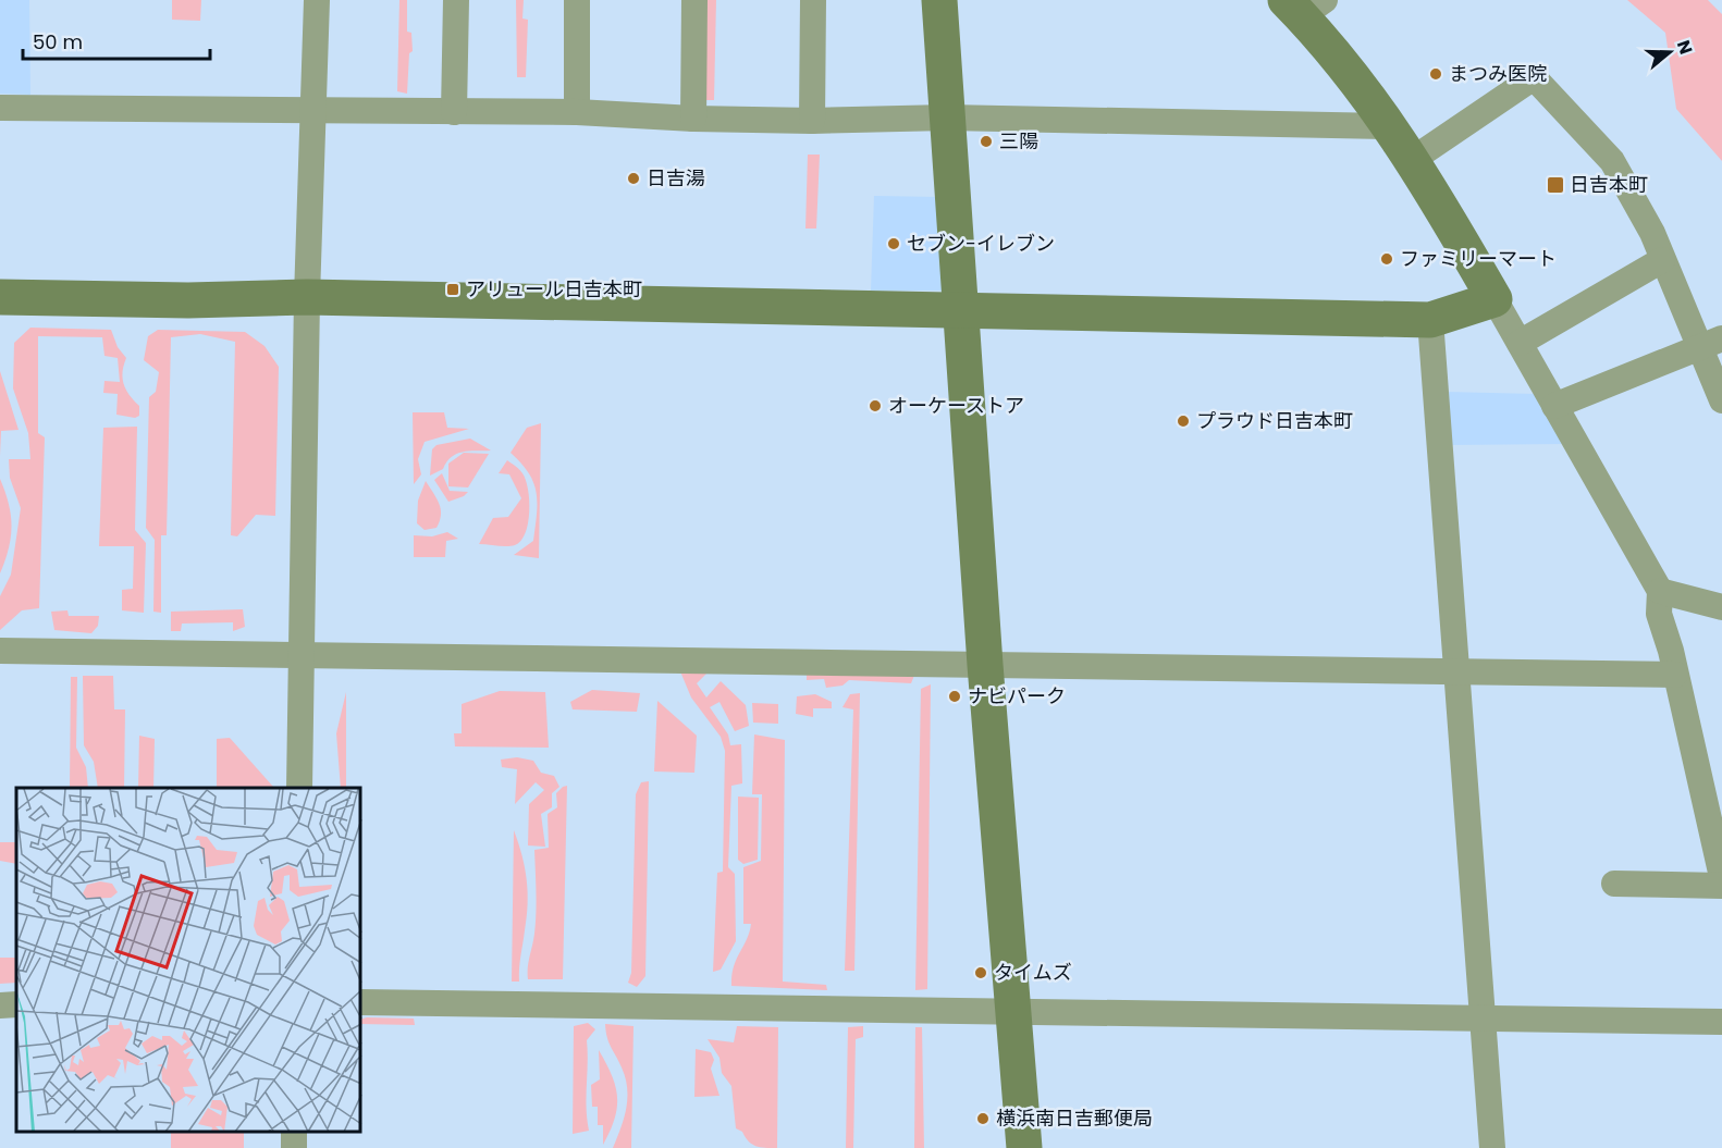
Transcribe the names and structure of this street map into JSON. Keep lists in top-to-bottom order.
{
  "places": {
    "other": [
      "まつみ医院",
      "三陽",
      "日吉湯",
      "セブン-イレブン",
      "ファミリーマート",
      "オーケーストア",
      "プラウド日吉本町",
      "ナビパーク",
      "タイムズ",
      "横浜南日吉郵便局"
    ],
    "transit": ["日吉本町", "アリュール日吉本町"]
  },
  "scale_bar": "50 m",
  "north": "right"
}
